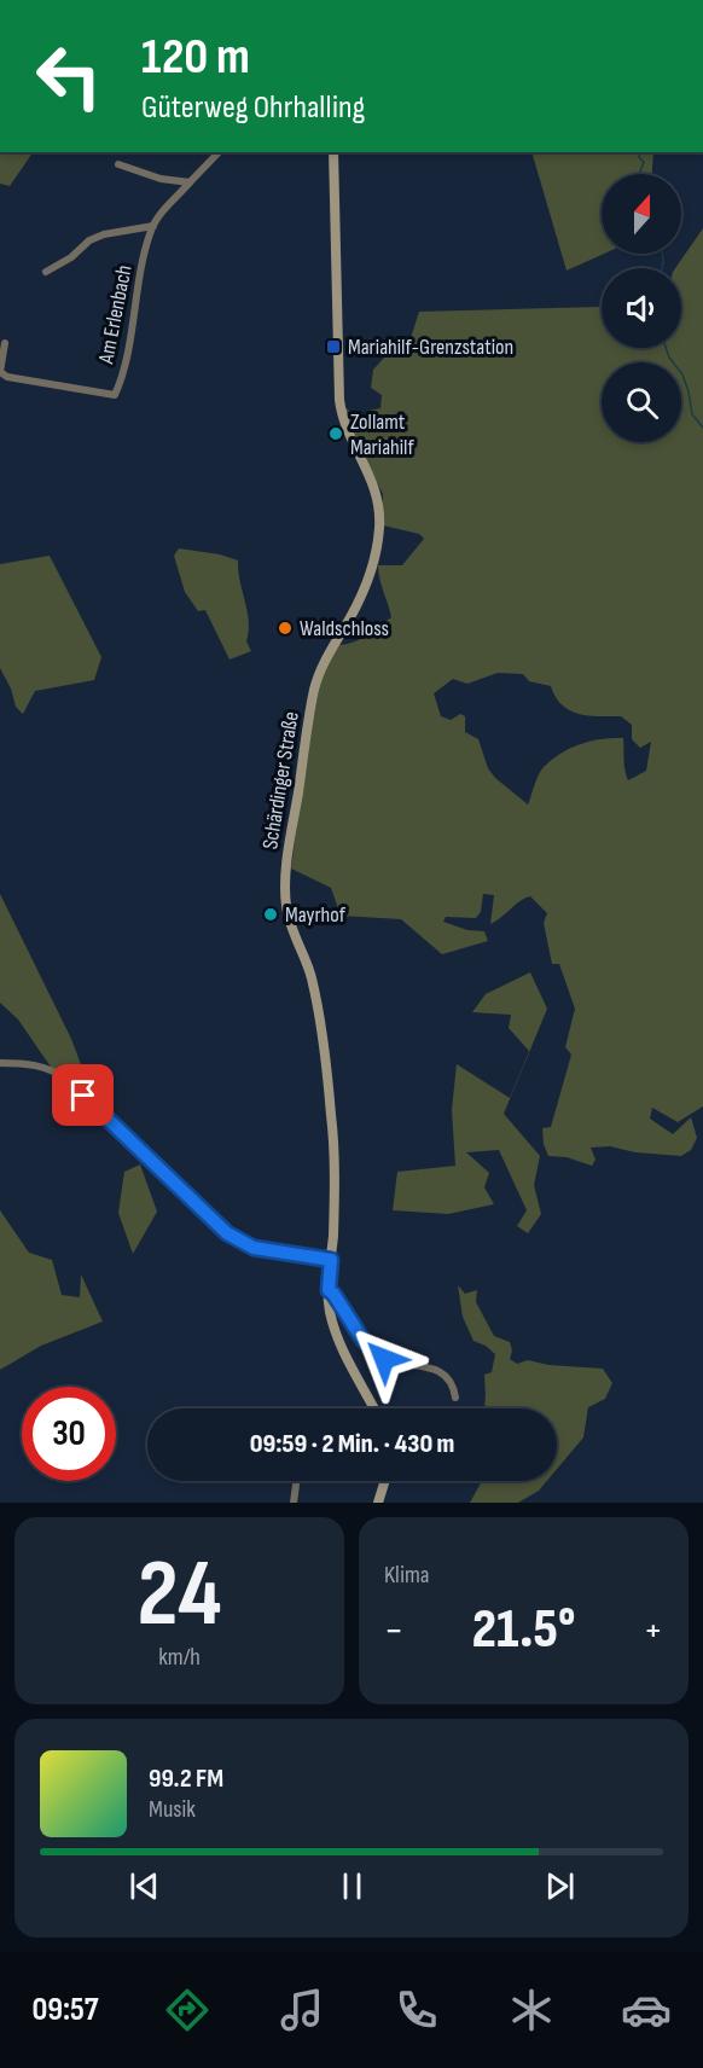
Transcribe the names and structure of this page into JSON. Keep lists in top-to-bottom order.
{
  "streets": {
    "main road": ["Schärdinger Straße"],
    "street": ["Am Erlenbach"]
  },
  "places": {
    "transit": ["Mariahilf-Grenzstation"],
    "other": ["Zollamt Mariahilf", "Waldschloss", "Mayrhof"]
  },
  "north": "top",
  "page": {
    "turn": ["120 m", "Güterweg Ohrhalling"],
    "limit": "30",
    "trip": "09:59 · 2 Min. · 430 m",
    "tile": [
      ["24", "km/h"],
      "Klima"
    ],
    "heat": ["−", "21.5°", "+"],
    "song": ["99.2 FM", "Musik"],
    "tabs": "09:57"
  }
}
